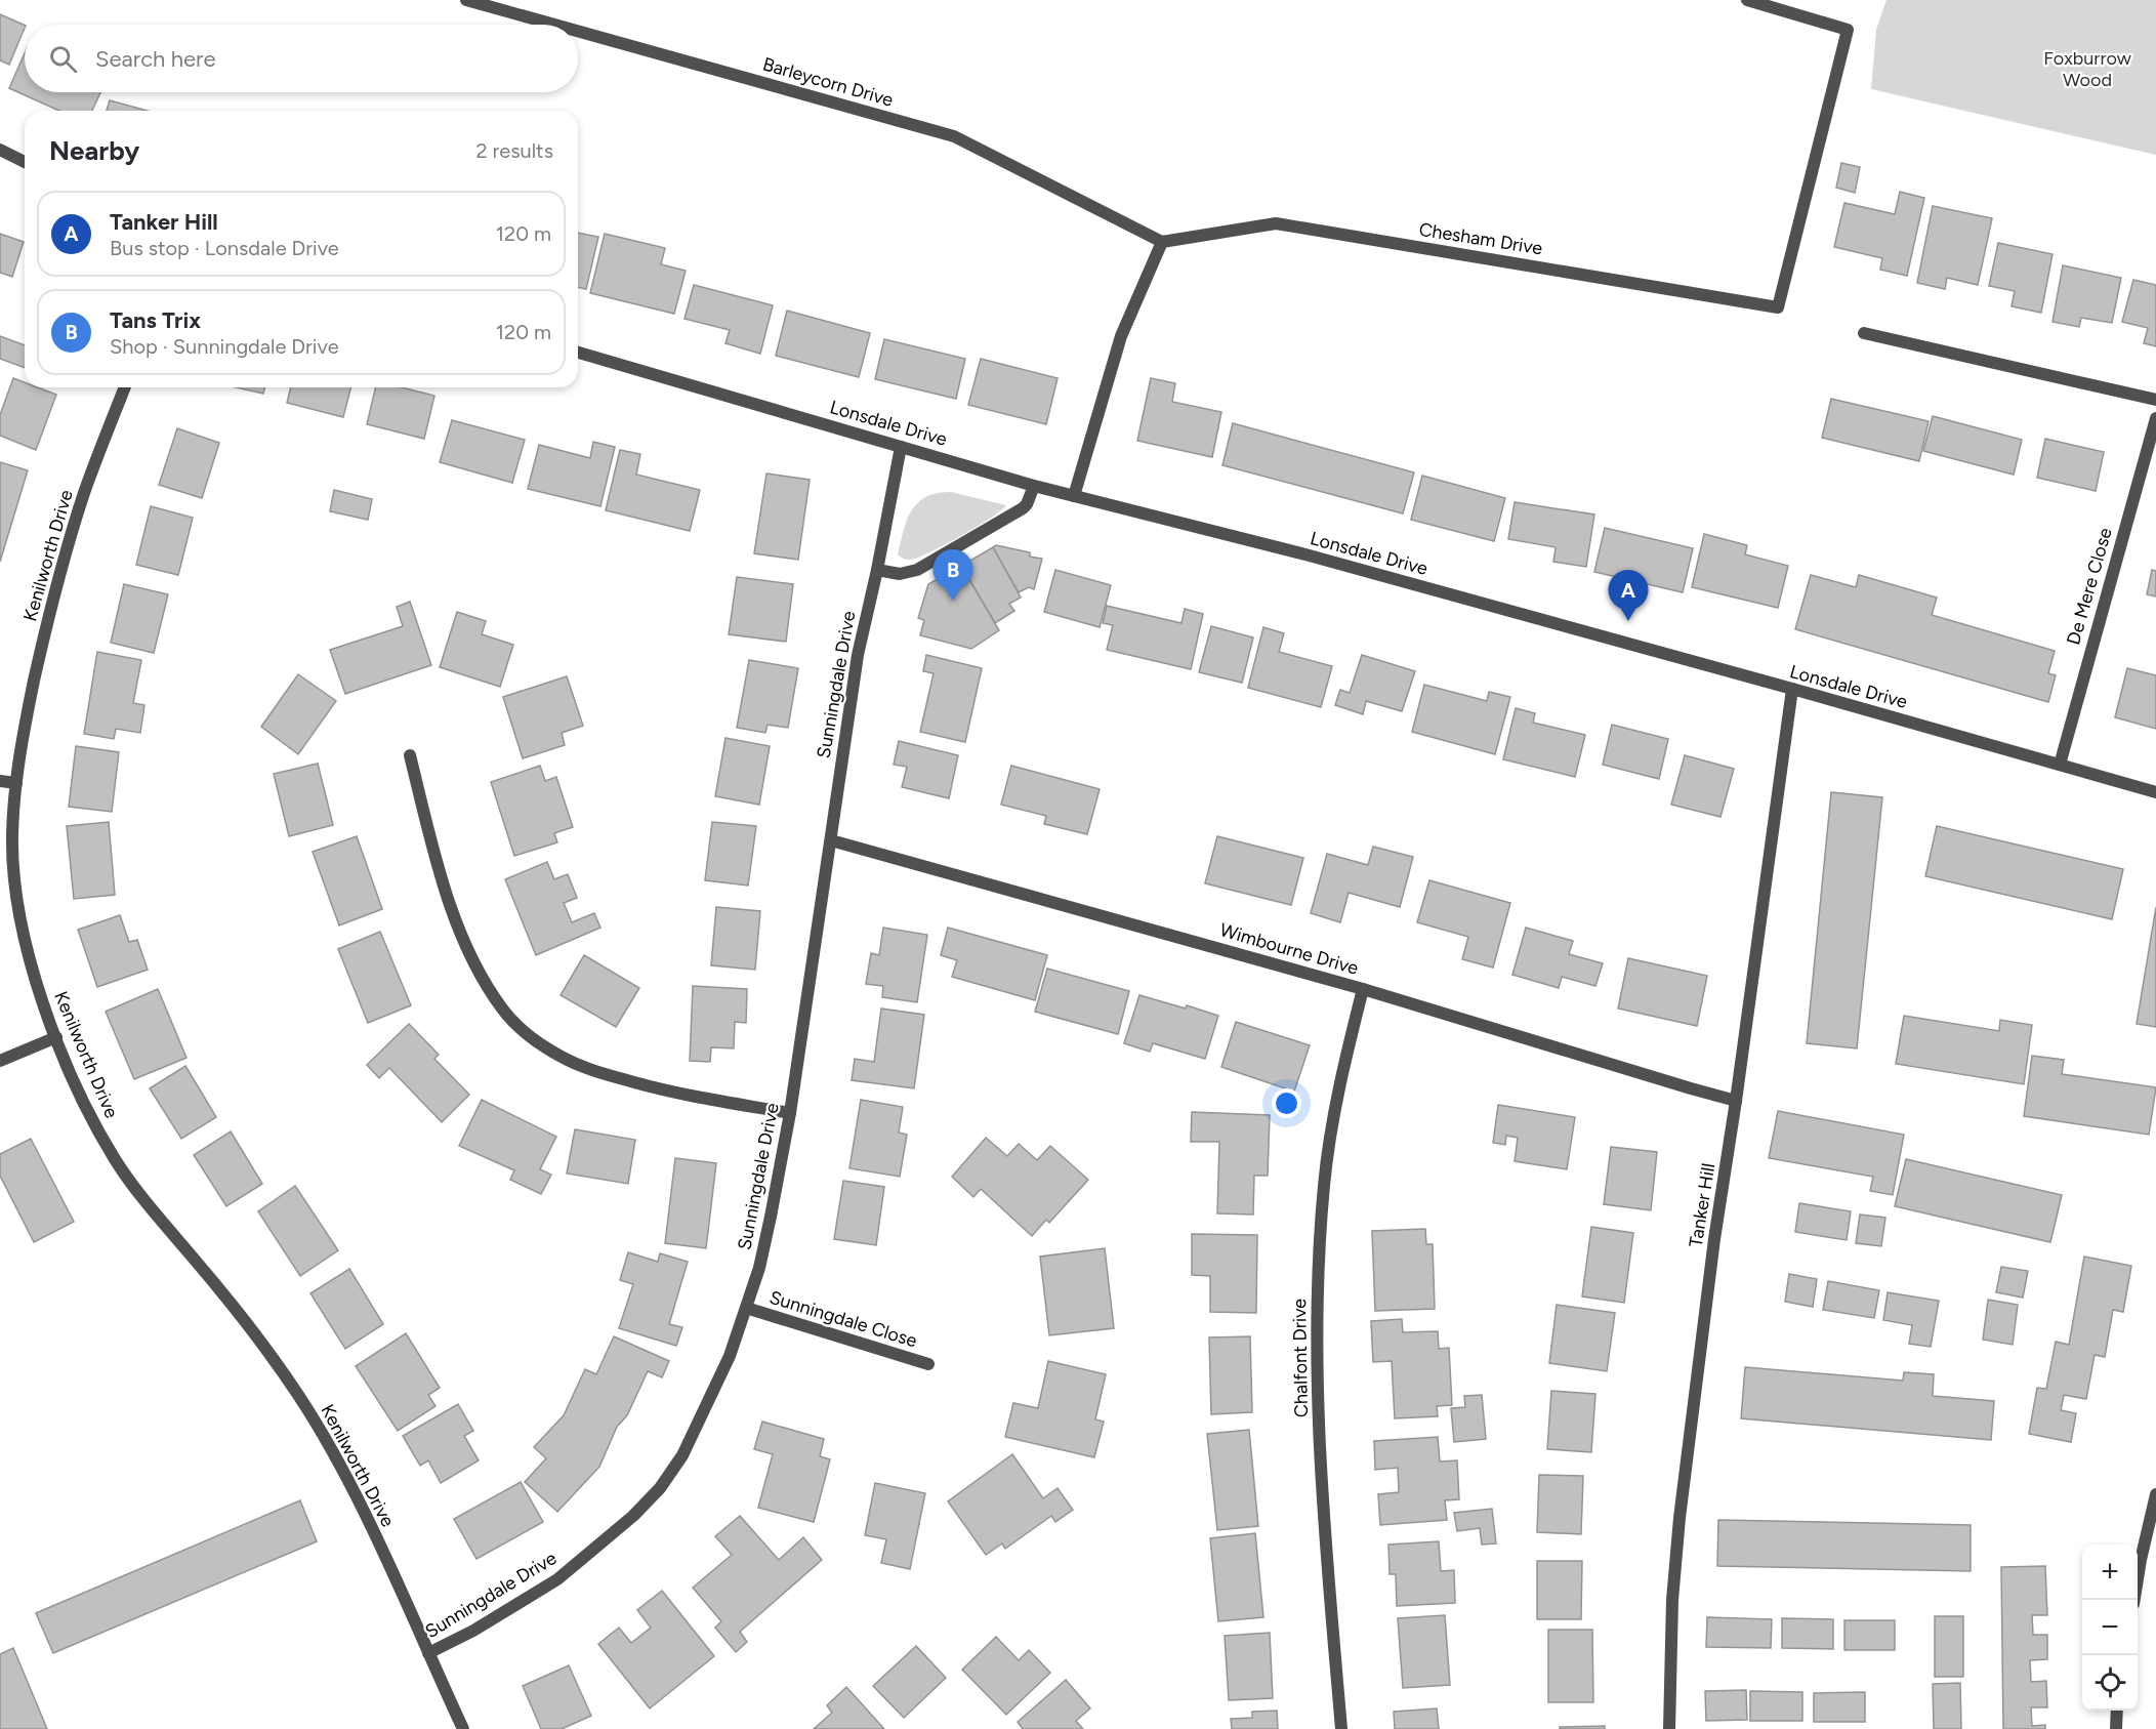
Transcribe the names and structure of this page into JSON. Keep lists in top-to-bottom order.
{
  "streets": {
    "street": [
      "Barleycorn Drive",
      "Chesham Drive",
      "Lonsdale Drive",
      "Kenilworth Drive",
      "De Mere Close",
      "Sunningdale Drive",
      "Wimbourne Drive",
      "Tanker Hill",
      "Sunningdale Close",
      "Chalfont Drive"
    ]
  },
  "crossings": [
    ["Barleycorn Drive", "Chesham Drive"],
    ["Lonsdale Drive", "De Mere Close"],
    ["Lonsdale Drive", "Sunningdale Drive"],
    ["Lonsdale Drive", "Tanker Hill"],
    ["Kenilworth Drive", "Sunningdale Drive"],
    ["Sunningdale Drive", "Wimbourne Drive"],
    ["Sunningdale Drive", "Sunningdale Close"],
    ["Wimbourne Drive", "Tanker Hill"],
    ["Wimbourne Drive", "Chalfont Drive"]
  ],
  "parks": ["Foxburrow Wood"],
  "page": {
    "search": "Search here",
    "heading": ["Nearby", "2 results"],
    "list": [
      {
        "mark": "A",
        "name": "Tanker Hill",
        "note": "Bus stop · Lonsdale Drive",
        "value": "120 m"
      },
      {
        "mark": "B",
        "name": "Tans Trix",
        "note": "Shop · Sunningdale Drive",
        "value": "120 m"
      }
    ],
    "pins": ["B", "A"],
    "map_buttons": ["+", "−"]
  }
}
